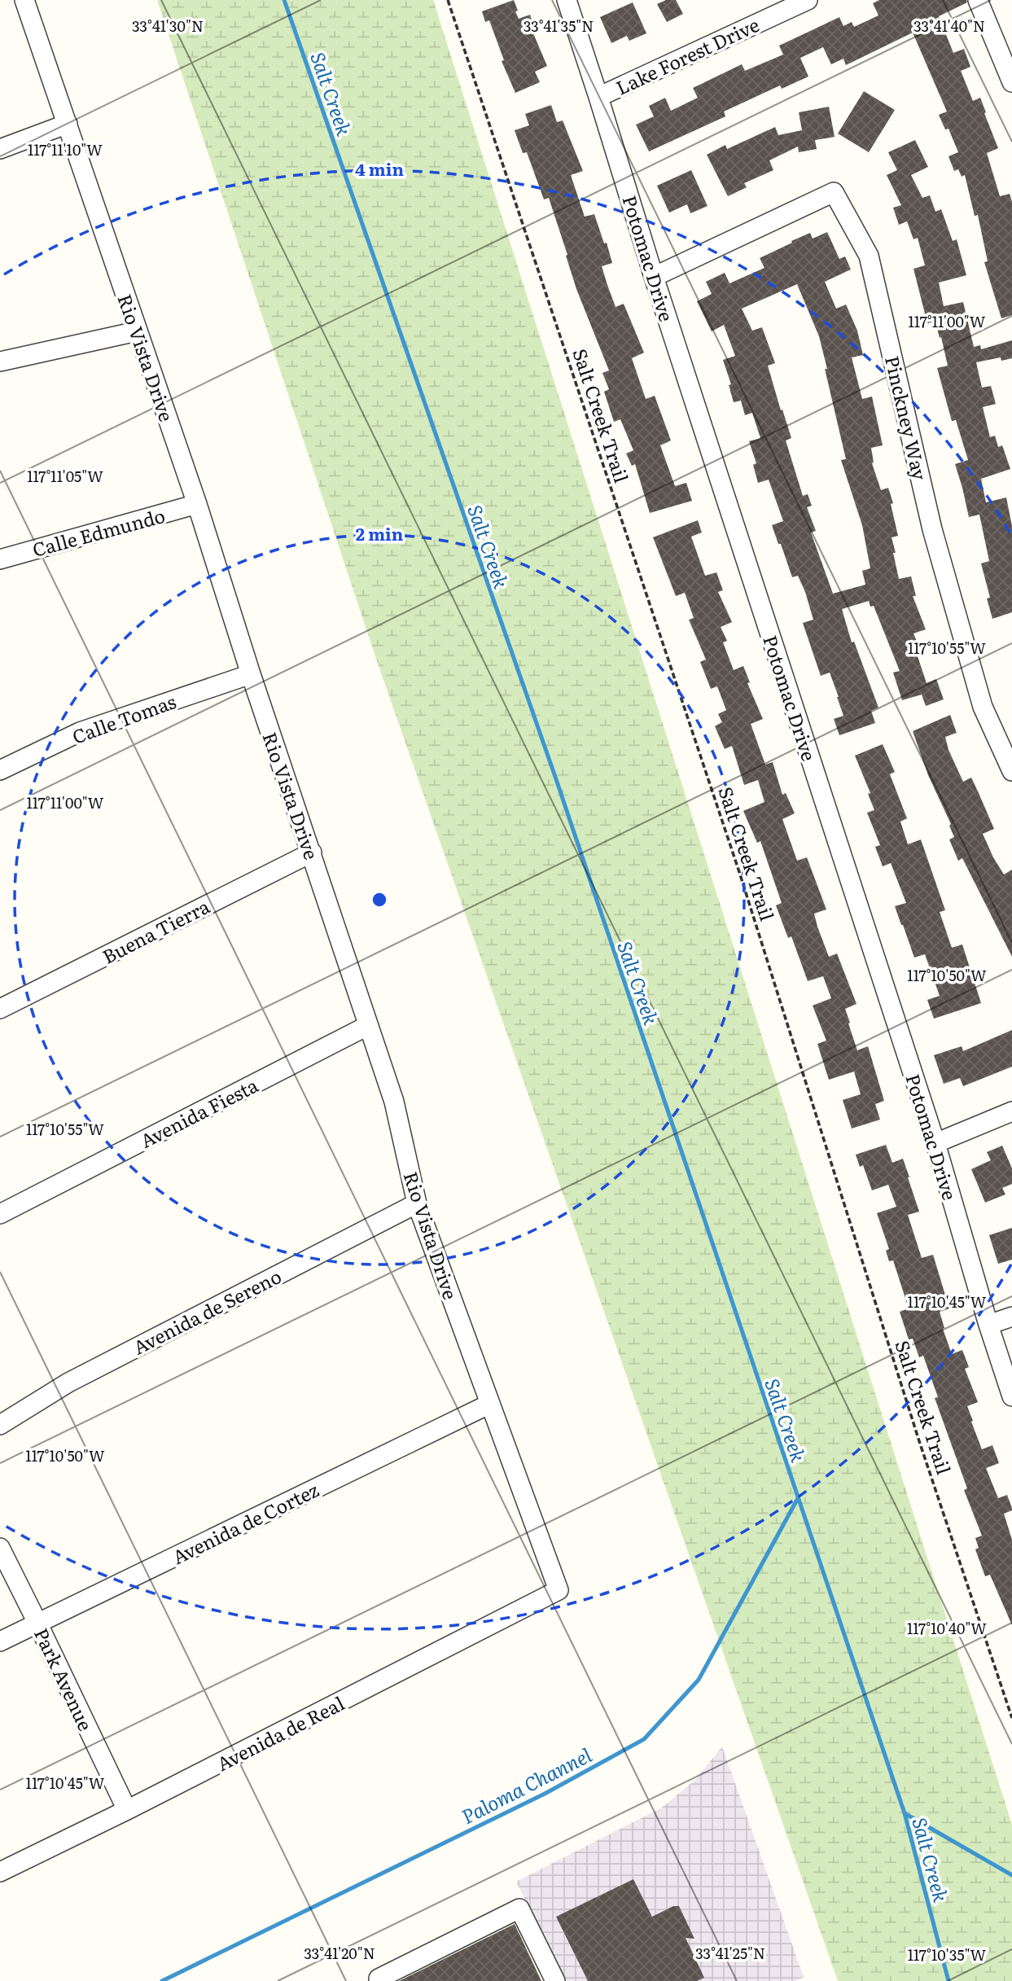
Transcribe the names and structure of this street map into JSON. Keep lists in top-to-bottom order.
{
  "streets": {
    "street": [
      "Lake Forest Drive",
      "Potomac Drive",
      "Rio Vista Drive",
      "Pinckney Way",
      "Calle Edmundo",
      "Calle Tomas",
      "Buena Tierra",
      "Avenida Fiesta",
      "Avenida de Sereno",
      "Avenida de Cortez",
      "Park Avenue",
      "Avenida de Real"
    ],
    "path": ["Salt Creek Trail"]
  },
  "crossings": [
    ["Lake Forest Drive", "Potomac Drive"],
    ["Potomac Drive", "Pinckney Way"],
    ["Rio Vista Drive", "Calle Edmundo"],
    ["Rio Vista Drive", "Calle Tomas"],
    ["Rio Vista Drive", "Buena Tierra"],
    ["Rio Vista Drive", "Avenida Fiesta"],
    ["Rio Vista Drive", "Avenida de Sereno"],
    ["Rio Vista Drive", "Avenida de Cortez"],
    ["Rio Vista Drive", "Avenida de Real"],
    ["Avenida de Cortez", "Park Avenue"],
    ["Park Avenue", "Avenida de Real"]
  ],
  "water": ["Salt Creek", "Paloma Channel"],
  "coordinates": [
    "33°41'40\"N",
    "33°41'30\"N",
    "33°41'35\"N",
    "117°11'10\"W",
    "117°11'00\"W",
    "117°11'05\"W",
    "117°10'55\"W",
    "117°10'50\"W",
    "117°10'45\"W",
    "117°10'40\"W",
    "33°41'20\"N",
    "33°41'25\"N",
    "117°10'35\"W"
  ],
  "rings": ["4 min", "2 min"]
}
